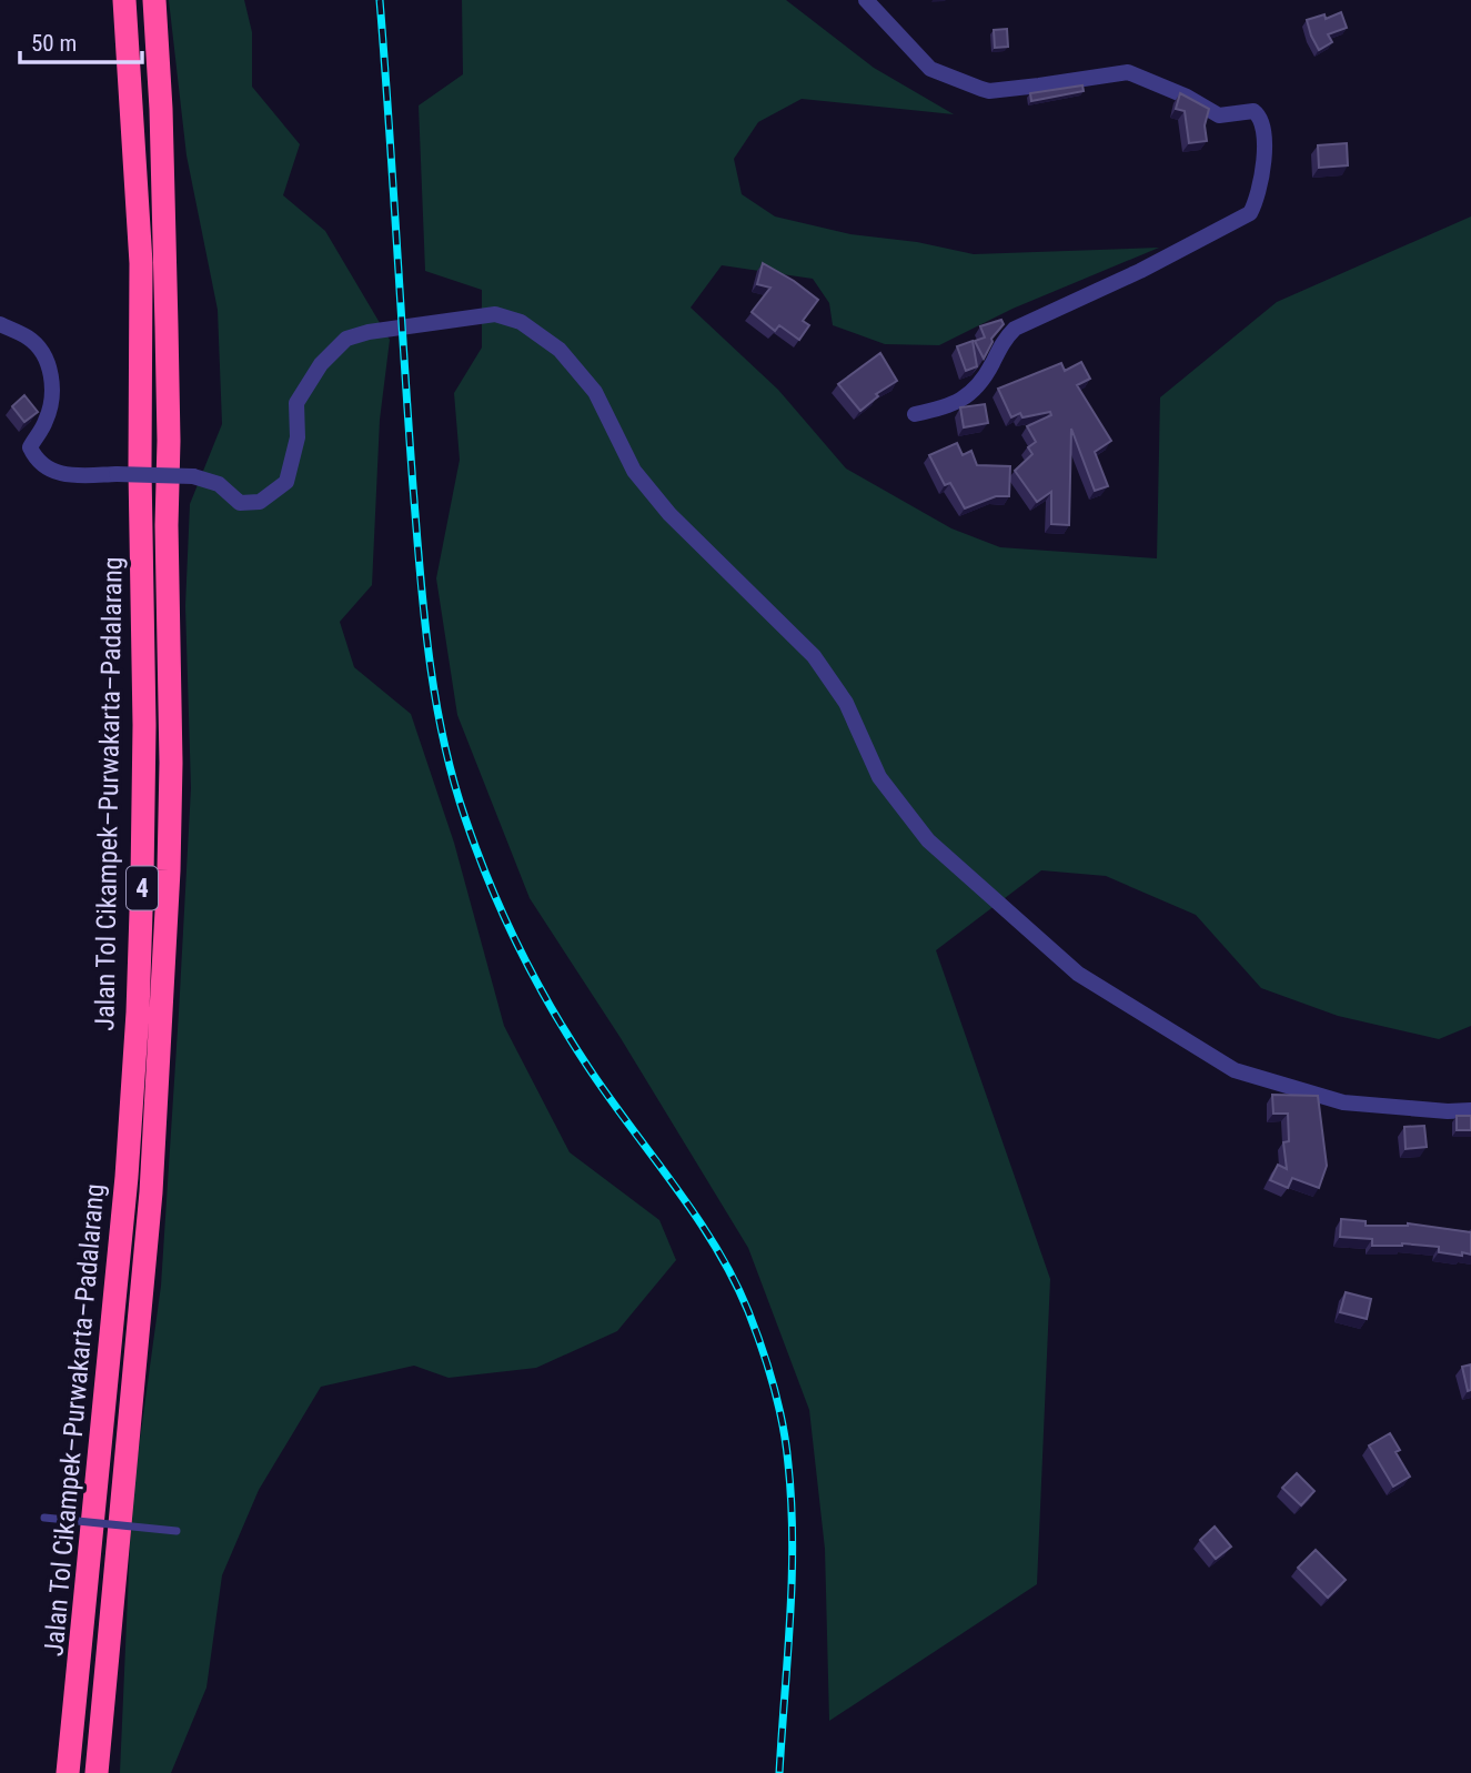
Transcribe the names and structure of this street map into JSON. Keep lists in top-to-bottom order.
{
  "streets": {
    "highway": ["Jalan Tol Cikampek–Purwakarta–Padalarang", "4"]
  },
  "scale_bar": "50 m"
}
